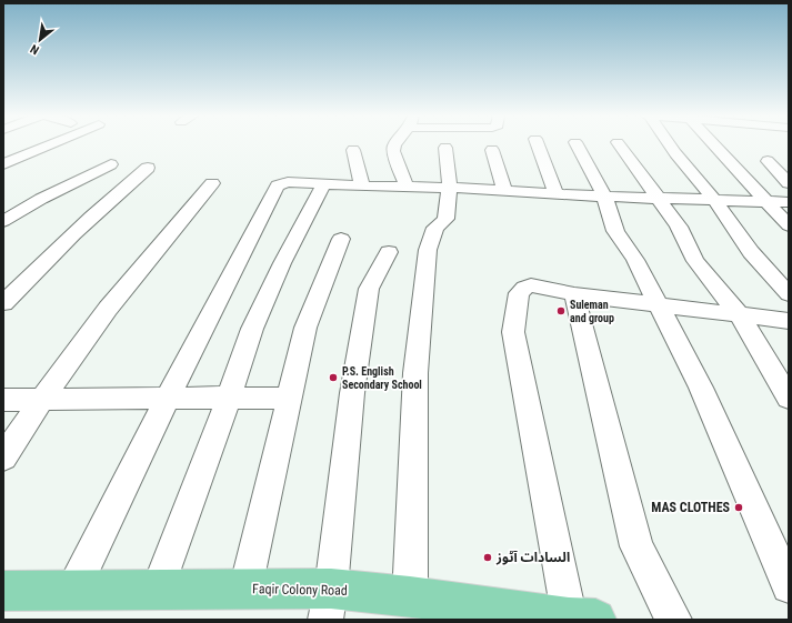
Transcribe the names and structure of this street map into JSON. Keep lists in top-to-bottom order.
{
  "streets": {
    "main road": ["Faqir Colony Road"]
  },
  "places": [
    "Suleman and group",
    "P.S. English Secondary School",
    "MAS CLOTHES",
    "السادات آٹوز"
  ],
  "north": "bottom left"
}
